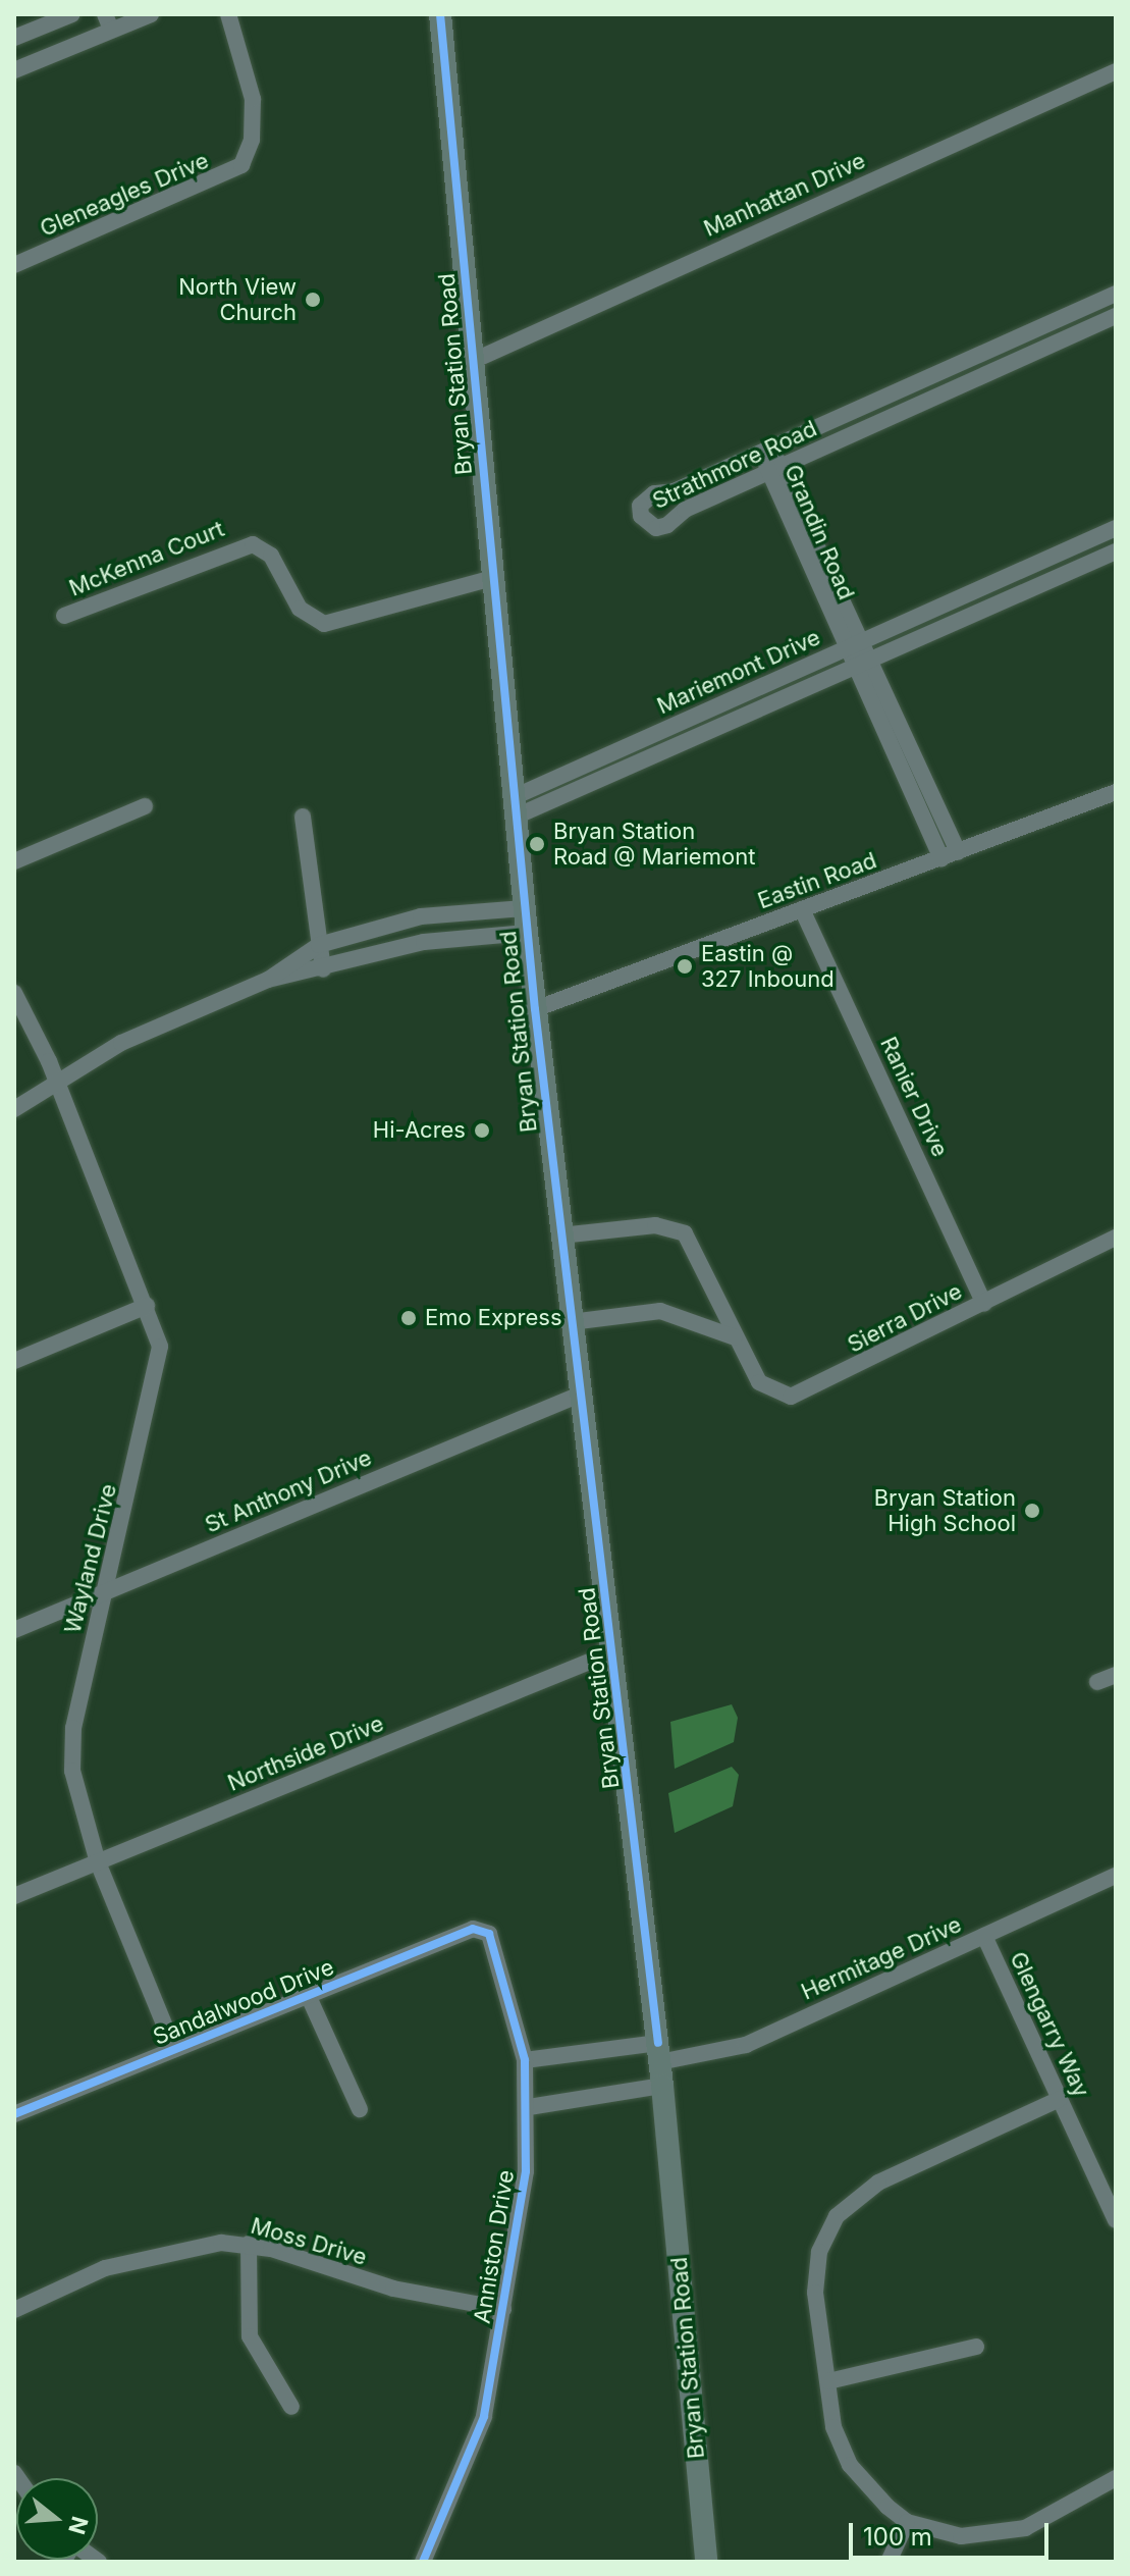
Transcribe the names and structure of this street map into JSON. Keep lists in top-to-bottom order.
{
  "streets": {
    "main road": ["Bryan Station Road"],
    "street": [
      "Gleneagles Drive",
      "Manhattan Drive",
      "Strathmore Road",
      "Grandin Road",
      "McKenna Court",
      "Mariemont Drive",
      "Eastin Road",
      "Ranier Drive",
      "Sierra Drive",
      "St Anthony Drive",
      "Wayland Drive",
      "Northside Drive",
      "Hermitage Drive",
      "Sandalwood Drive",
      "Glengarry Way",
      "Moss Drive",
      "Anniston Drive"
    ]
  },
  "crossings": [
    ["Manhattan Drive", "Bryan Station Road"],
    ["Bryan Station Road", "McKenna Court"],
    ["Bryan Station Road", "Mariemont Drive"],
    ["Bryan Station Road", "Eastin Road"],
    ["Bryan Station Road", "Sierra Drive"],
    ["Bryan Station Road", "St Anthony Drive"],
    ["Bryan Station Road", "Northside Drive"],
    ["Bryan Station Road", "Hermitage Drive"],
    ["Strathmore Road", "Grandin Road"],
    ["Grandin Road", "Mariemont Drive"],
    ["Grandin Road", "Eastin Road"],
    ["Eastin Road", "Ranier Drive"],
    ["Ranier Drive", "Sierra Drive"],
    ["St Anthony Drive", "Wayland Drive"],
    ["Wayland Drive", "Northside Drive"],
    ["Wayland Drive", "Sandalwood Drive"],
    ["Hermitage Drive", "Glengarry Way"],
    ["Sandalwood Drive", "Anniston Drive"],
    ["Moss Drive", "Anniston Drive"]
  ],
  "places": [
    "North View Church",
    "Bryan Station Road @ Mariemont",
    "Eastin @ 327 Inbound",
    "Hi-Acres",
    "Emo Express",
    "Bryan Station High School"
  ],
  "scale_bar": "100 m",
  "north": "right"
}
